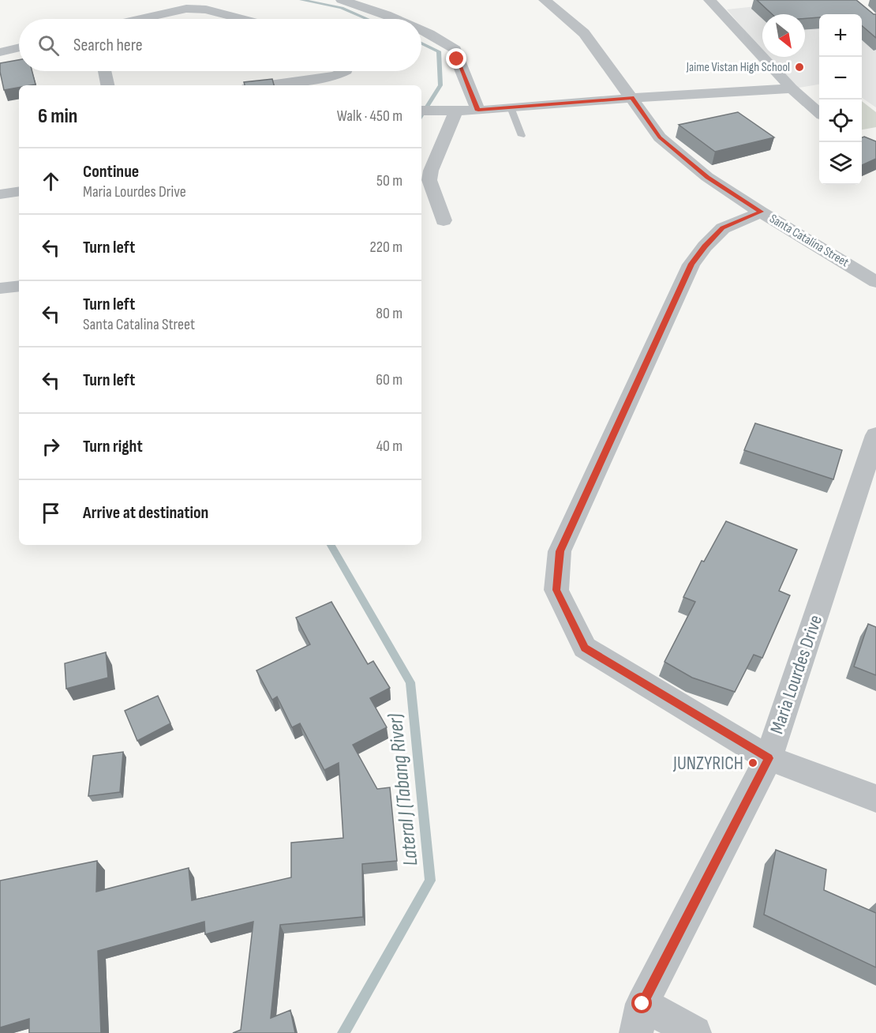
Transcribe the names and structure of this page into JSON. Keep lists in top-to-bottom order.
{
  "streets": {
    "street": ["Santa Catalina Street", "Maria Lourdes Drive"]
  },
  "water": ["Lateral J (Tabang River)"],
  "places": ["Jaime Vistan High School", "JUNZYRICH"],
  "north": "bottom right",
  "page": {
    "map_buttons": ["+", "−"],
    "search": "Search here",
    "heading": ["6 min", "Walk · 450 m"],
    "list": [
      ["Continue", "Maria Lourdes Drive", "50 m"],
      ["Turn left", "220 m"],
      ["Turn left", "Santa Catalina Street", "80 m"],
      ["Turn left", "60 m"],
      ["Turn right", "40 m"],
      "Arrive at destination"
    ]
  }
}
